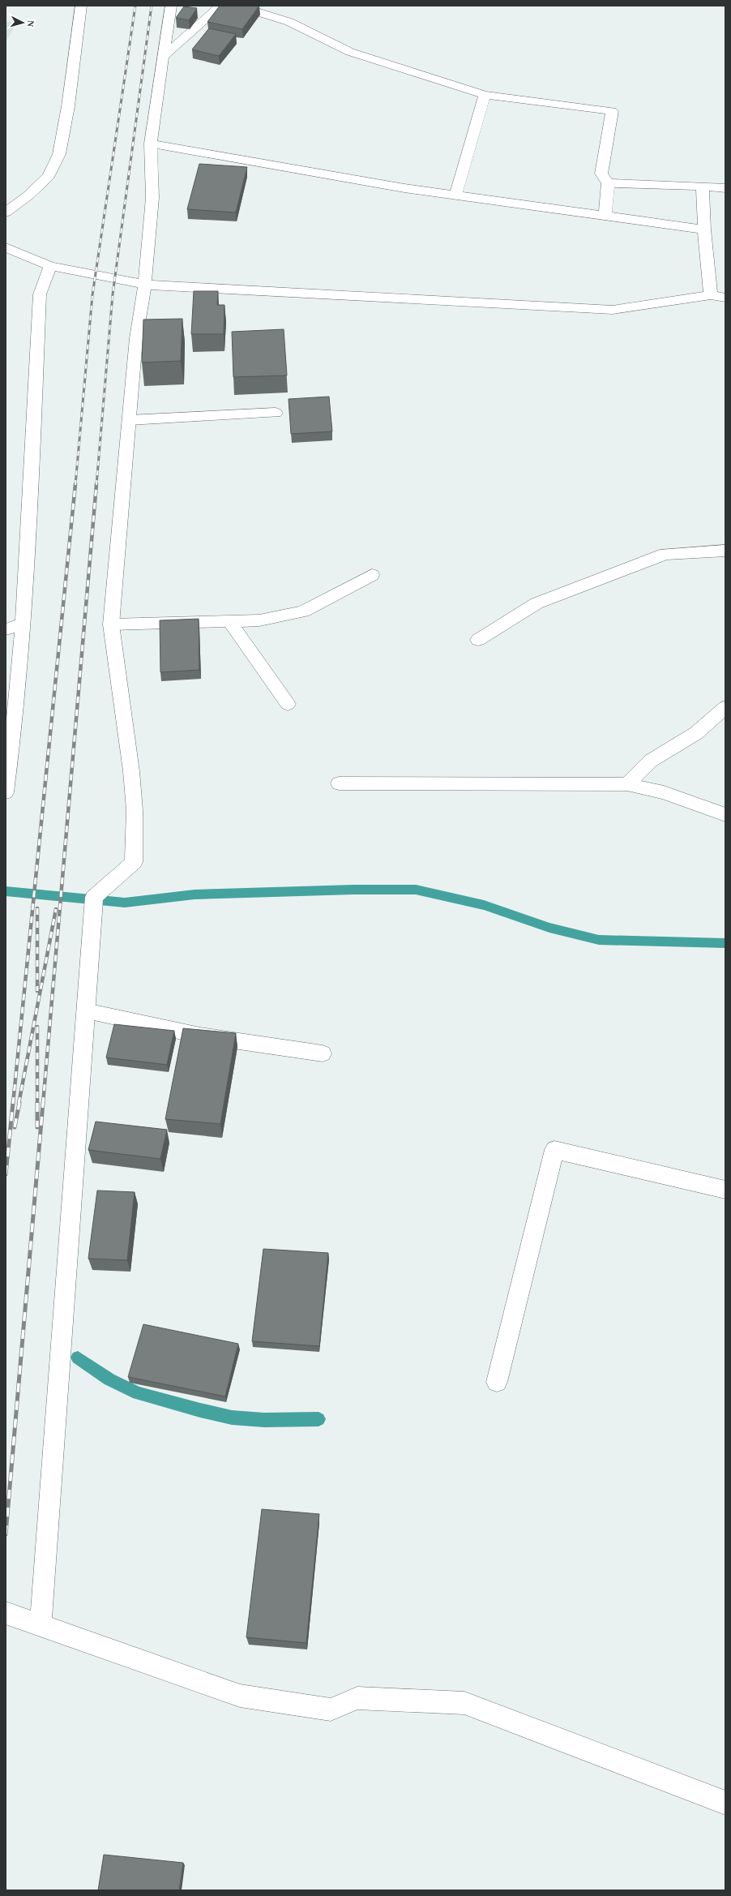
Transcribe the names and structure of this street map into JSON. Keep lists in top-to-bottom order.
{
  "north": "right"
}
